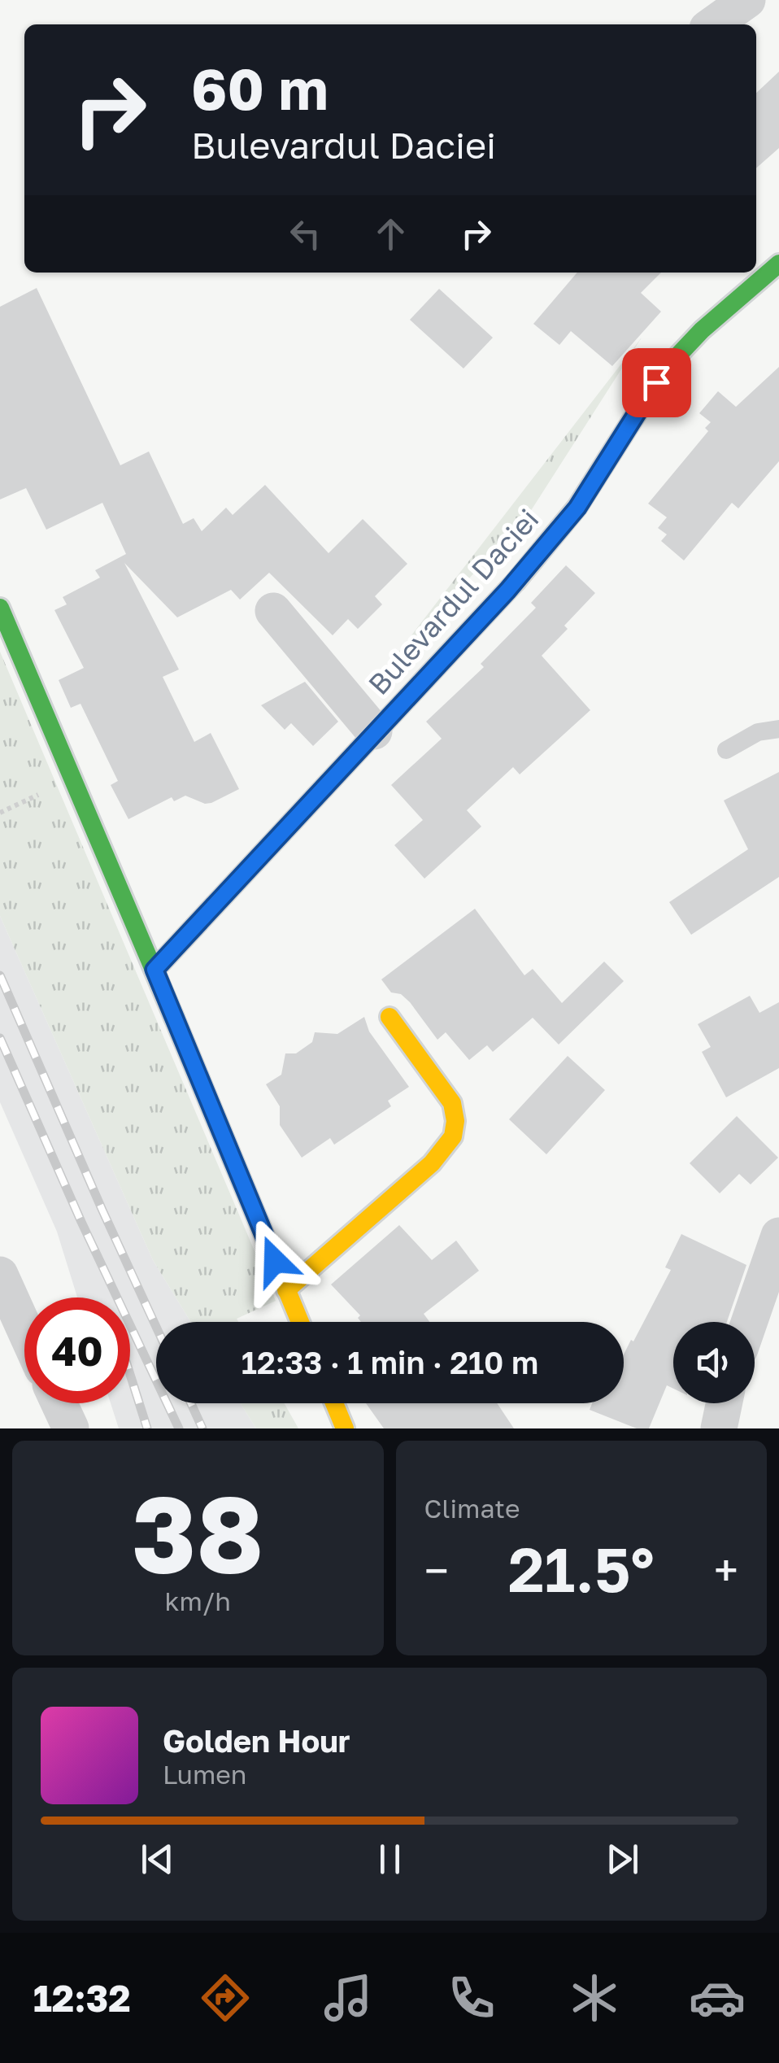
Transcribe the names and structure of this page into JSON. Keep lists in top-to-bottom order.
{
  "streets": {
    "street": ["Bulevardul Daciei"]
  },
  "page": {
    "turn": ["60 m", "Bulevardul Daciei"],
    "limit": "40",
    "trip": "12:33 · 1 min · 210 m",
    "tile": [
      ["38", "km/h"],
      "Climate"
    ],
    "heat": ["−", "21.5°", "+"],
    "song": ["Golden Hour", "Lumen"],
    "tabs": "12:32"
  }
}
